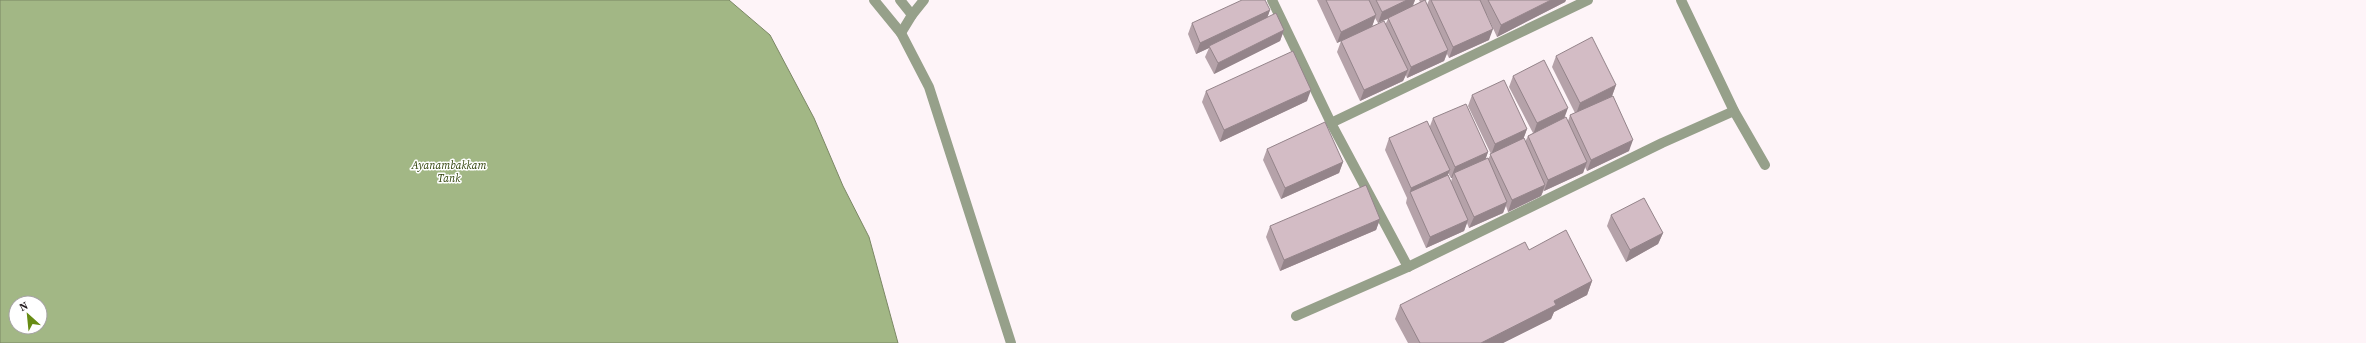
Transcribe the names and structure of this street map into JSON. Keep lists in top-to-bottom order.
{
  "water": ["Ayanambakkam Tank"],
  "north": "top left"
}
